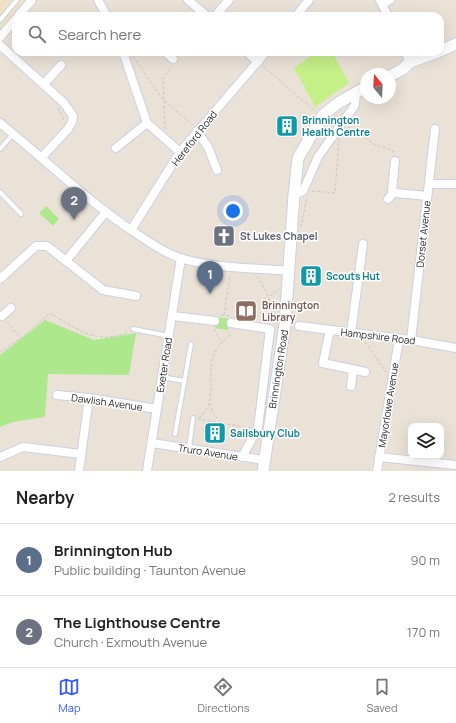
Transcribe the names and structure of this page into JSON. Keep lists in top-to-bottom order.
{
  "streets": {
    "street": [
      "Hereford Road",
      "Dorset Avenue",
      "Hampshire Road",
      "Exeter Road",
      "Brinnington Road",
      "Dawlish Avenue",
      "Mayorlowe Avenue",
      "Truro Avenue"
    ]
  },
  "crossings": [
    ["Dorset Avenue", "Hampshire Road"],
    ["Hampshire Road", "Mayorlowe Avenue"],
    ["Exeter Road", "Dawlish Avenue"],
    ["Exeter Road", "Truro Avenue"],
    ["Brinnington Road", "Truro Avenue"]
  ],
  "places": {
    "building": ["Brinnington Health Centre", "Scouts Hut", "Sailsbury Club"],
    "church": ["St Lukes Chapel"],
    "library": ["Brinnington Library"]
  },
  "north": "top",
  "page": {
    "search": "Search here",
    "pins": ["2", "1"],
    "heading": ["Nearby", "2 results"],
    "list": [
      {
        "mark": "1",
        "name": "Brinnington Hub",
        "note": "Public building · Taunton Avenue",
        "value": "90 m"
      },
      {
        "mark": "2",
        "name": "The Lighthouse Centre",
        "note": "Church · Exmouth Avenue",
        "value": "170 m"
      }
    ],
    "nav": ["Map", "Directions", "Saved"]
  }
}
